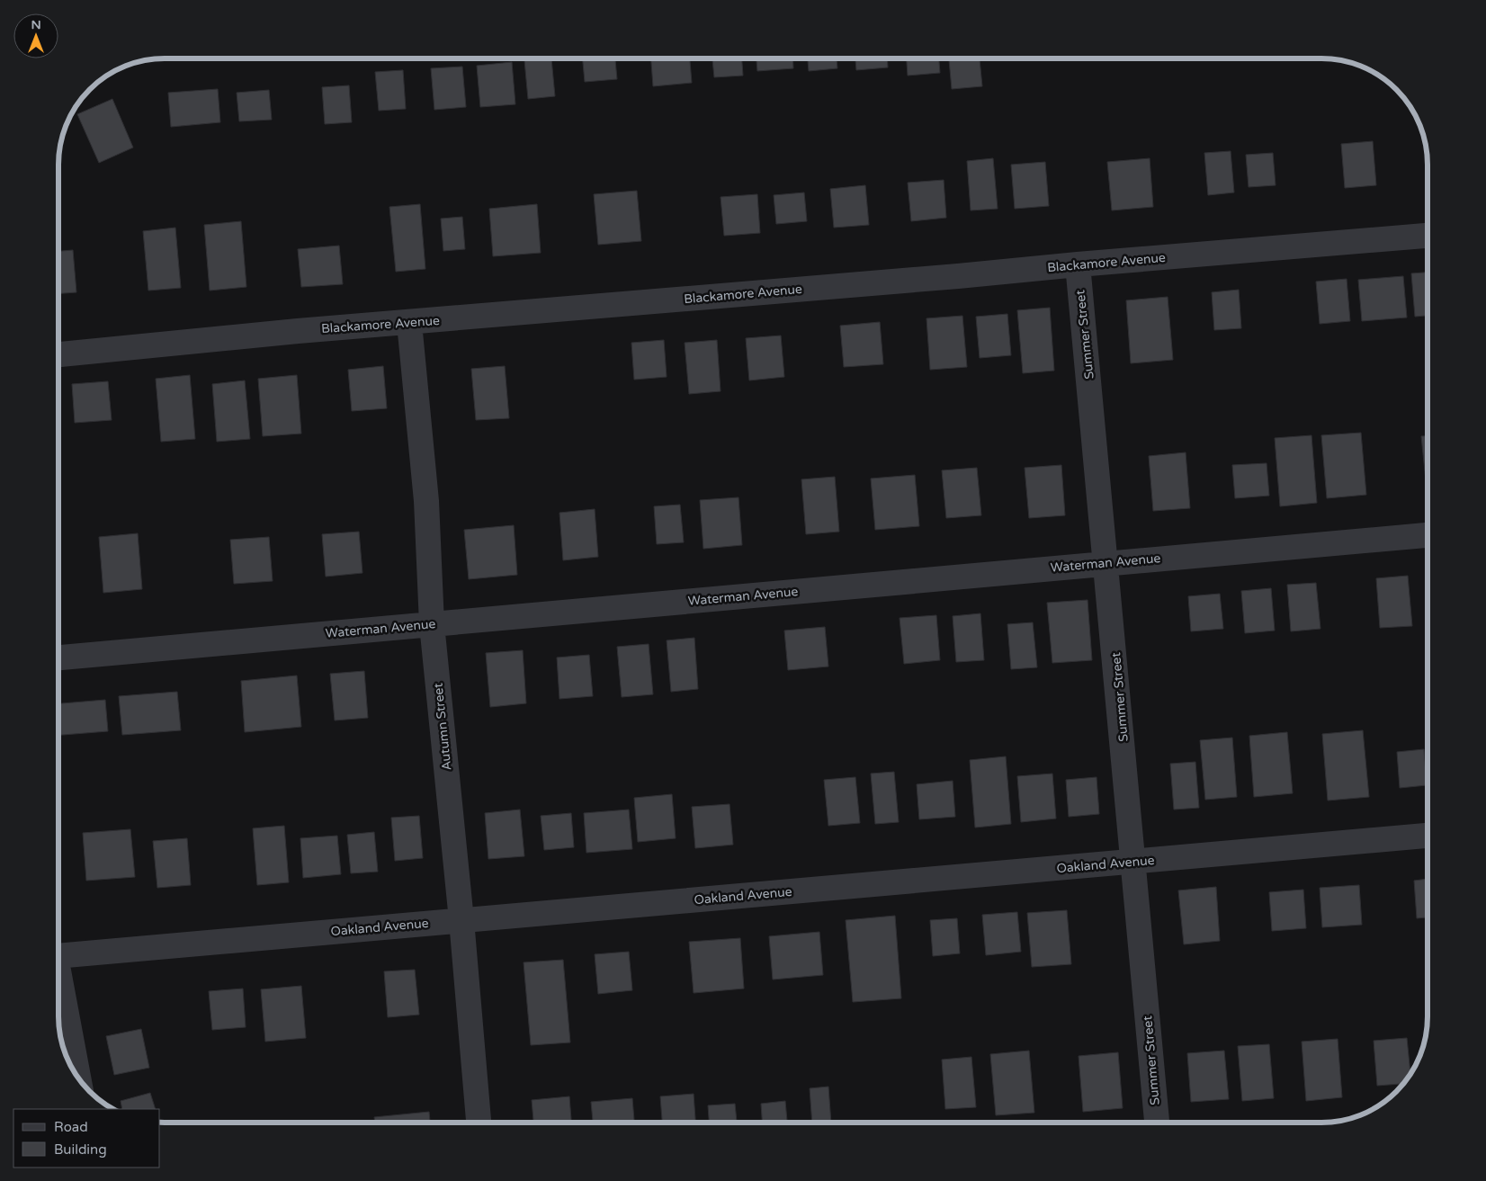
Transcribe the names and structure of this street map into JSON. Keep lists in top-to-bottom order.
{
  "streets": {
    "street": [
      "Blackamore Avenue",
      "Summer Street",
      "Waterman Avenue",
      "Autumn Street",
      "Oakland Avenue"
    ]
  },
  "crossings": [
    ["Blackamore Avenue", "Summer Street"],
    ["Blackamore Avenue", "Autumn Street"],
    ["Summer Street", "Waterman Avenue"],
    ["Summer Street", "Oakland Avenue"],
    ["Waterman Avenue", "Autumn Street"],
    ["Autumn Street", "Oakland Avenue"]
  ],
  "legend": ["Road", "Building"],
  "north": "top"
}
